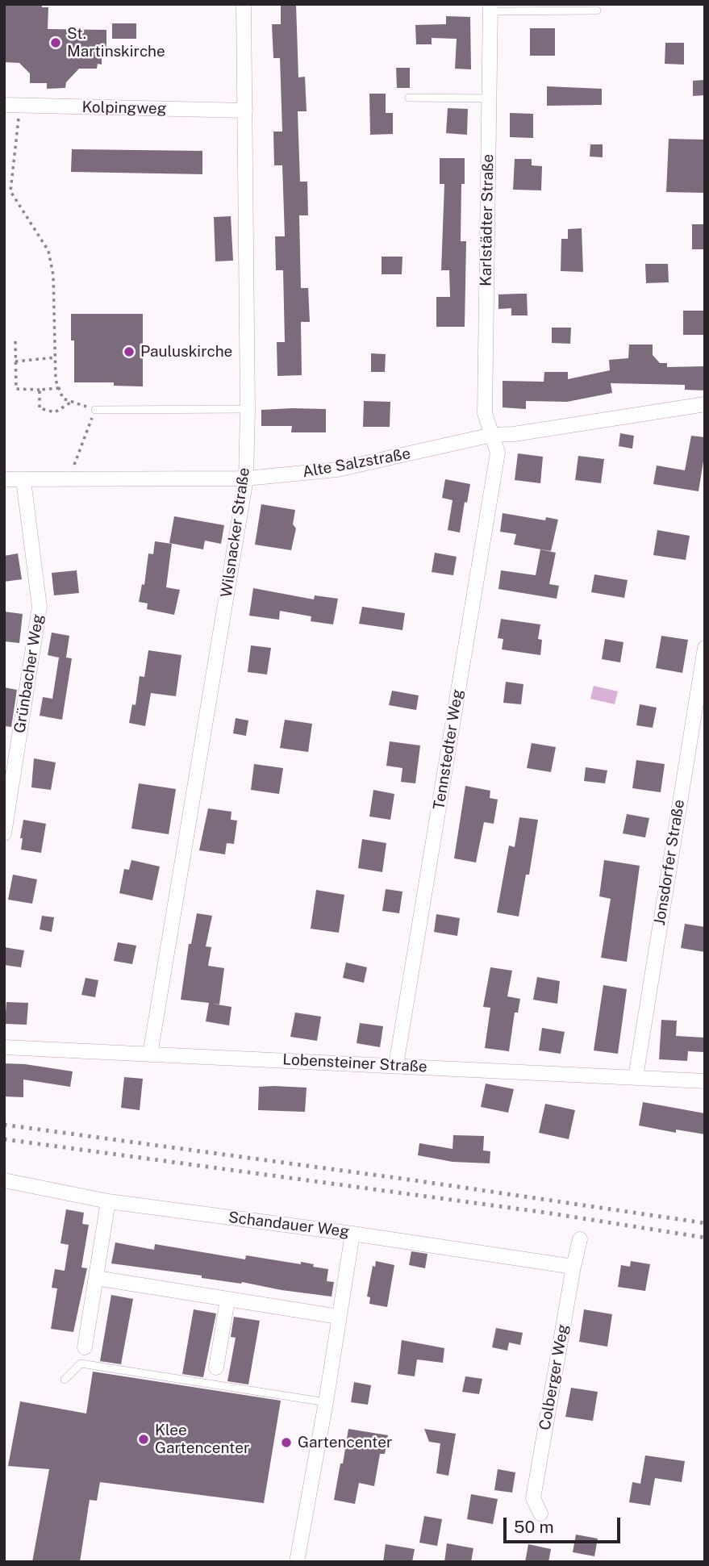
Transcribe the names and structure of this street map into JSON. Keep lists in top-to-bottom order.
{
  "streets": {
    "street": [
      "Kolpingweg",
      "Karlstädter Straße",
      "Alte Salzstraße",
      "Wilsnacker Straße",
      "Grünbacher Weg",
      "Tennstedter Weg",
      "Jonsdorfer Straße",
      "Lobensteiner Straße",
      "Schandauer Weg",
      "Colberger Weg"
    ]
  },
  "crossings": [
    ["Kolpingweg", "Wilsnacker Straße"],
    ["Karlstädter Straße", "Alte Salzstraße"],
    ["Karlstädter Straße", "Tennstedter Weg"],
    ["Alte Salzstraße", "Wilsnacker Straße"],
    ["Alte Salzstraße", "Grünbacher Weg"],
    ["Alte Salzstraße", "Tennstedter Weg"],
    ["Wilsnacker Straße", "Lobensteiner Straße"],
    ["Tennstedter Weg", "Lobensteiner Straße"],
    ["Jonsdorfer Straße", "Lobensteiner Straße"],
    ["Schandauer Weg", "Colberger Weg"]
  ],
  "places": [
    "St. Martinskirche",
    "Pauluskirche",
    "Klee Gartencenter",
    "Gartencenter"
  ],
  "scale_bar": "50 m"
}
